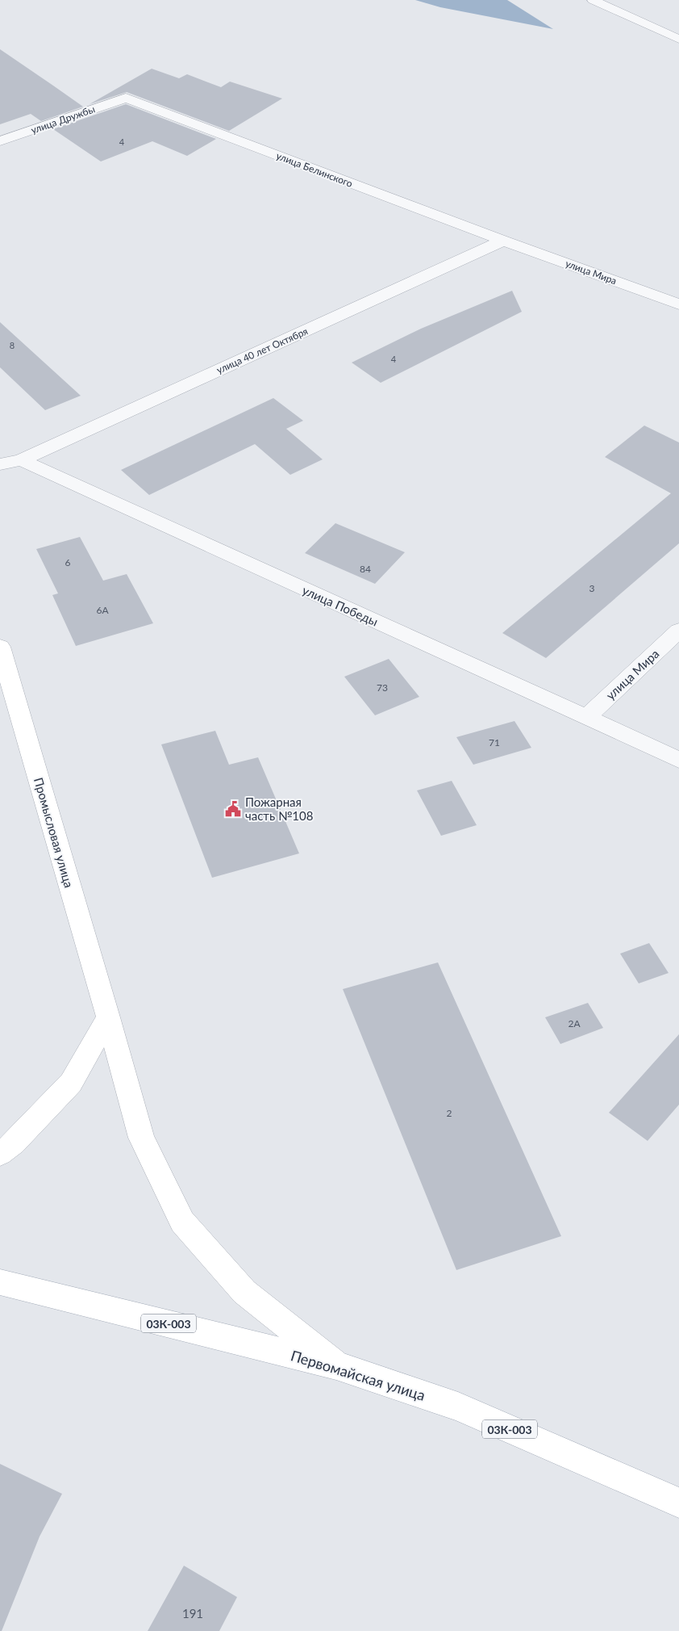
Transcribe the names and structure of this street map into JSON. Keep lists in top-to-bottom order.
{
  "streets": {
    "main road": ["Промысловая улица", "03К-003", "Первомайская улица"],
    "street": [
      "улица Дружбы",
      "улица Белинского",
      "улица Мира",
      "улица 40 лет Октября",
      "улица Победы"
    ]
  },
  "crossings": [
    ["улица Дружбы", "улица Белинского"],
    ["улица Белинского", "улица Мира"],
    ["улица Белинского", "улица 40 лет Октября"],
    ["улица Мира", "улица 40 лет Октября"],
    ["улица Мира", "улица Победы"],
    ["улица 40 лет Октября", "улица Победы"],
    ["Промысловая улица", "Первомайская улица"]
  ],
  "places": {
    "public building": ["Пожарная часть №108"]
  },
  "house_numbers": [
    "4",
    "8",
    "4",
    "6",
    "84",
    "3",
    "6А",
    "73",
    "71",
    "2А",
    "2",
    "191"
  ]
}
